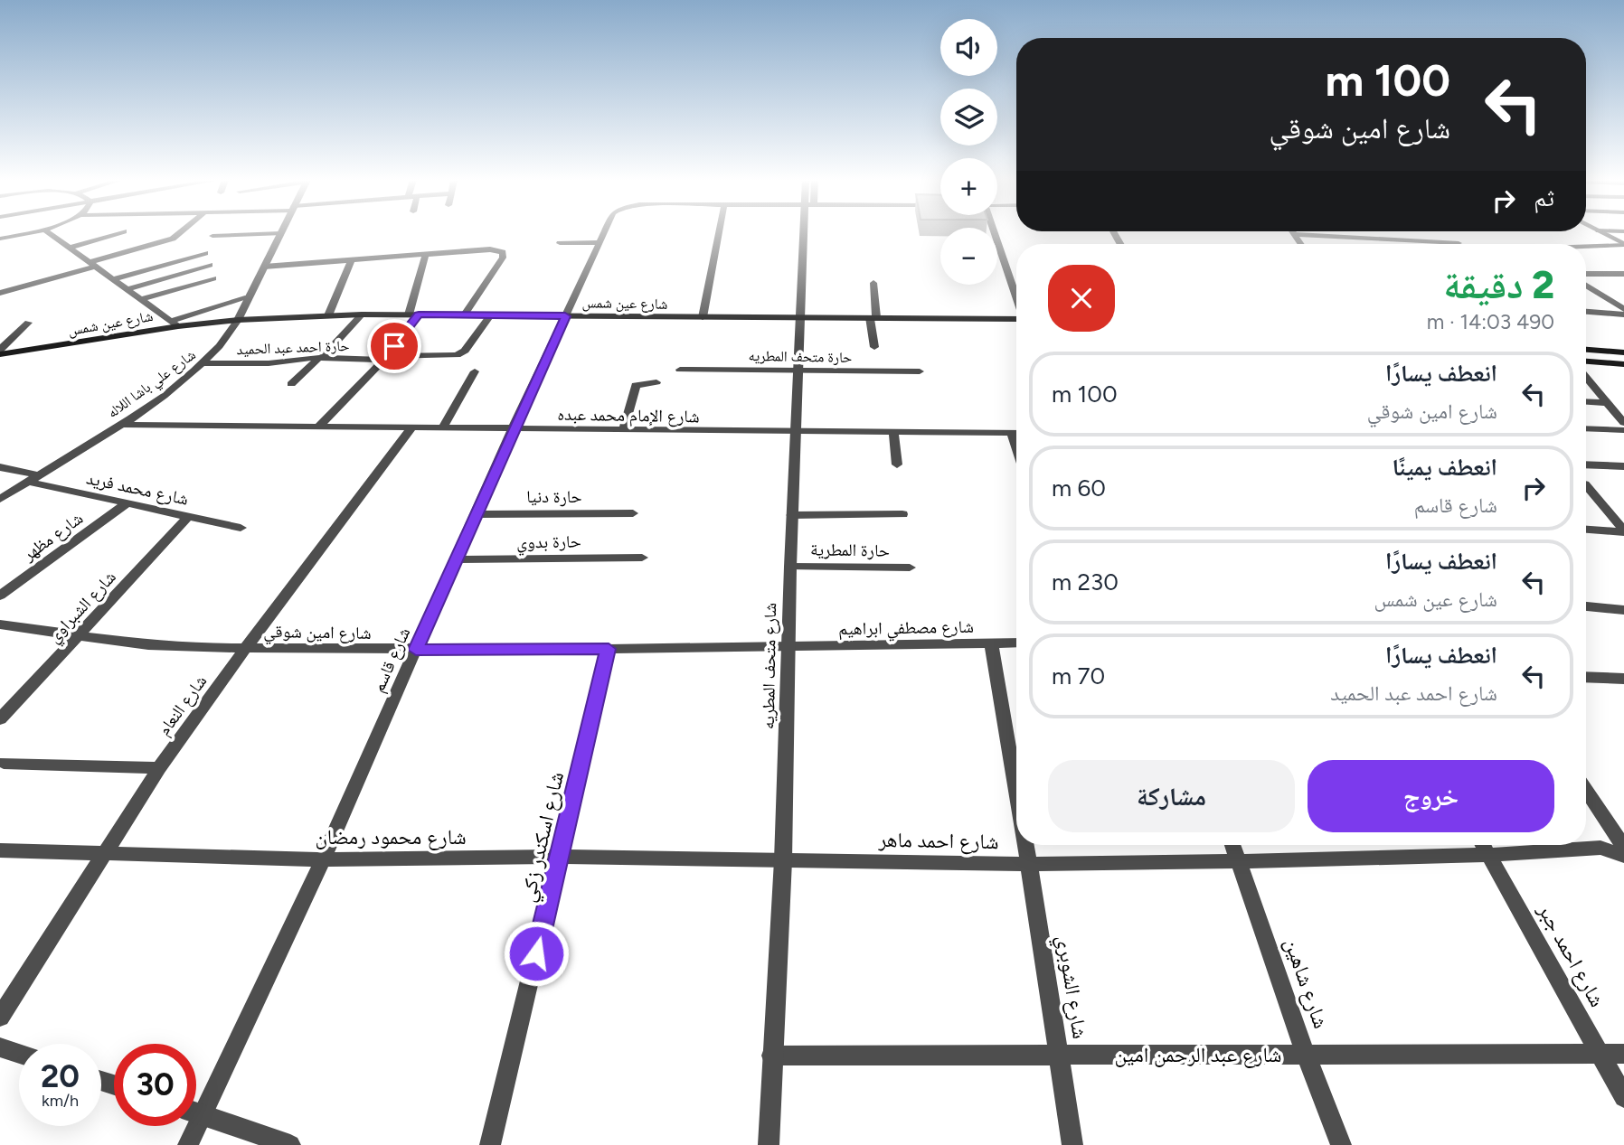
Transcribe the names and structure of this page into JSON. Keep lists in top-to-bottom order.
{
  "streets": {
    "main road": ["شارع عين شمس"],
    "street": [
      "حارة احمد عبد الحميد",
      "حارة متحف المطريه",
      "شارع علي باشا اللاله",
      "شارع الإمام محمد عبده",
      "شارع محمد فريد",
      "حارة دنيا",
      "شارع مظهر",
      "حارة بدوي",
      "حارة المطرية",
      "شارع الشبراوي",
      "شارع مصطفي ابراهيم",
      "شارع امين شوقي",
      "شارع قاسم",
      "شارع متحف المطريه",
      "شارع النعام",
      "شارع محمود رمضان",
      "شارع اسكندر زكي",
      "شارع احمد ماهر",
      "شارع احمد جبر",
      "شارع شاهين",
      "شارع الشوبري",
      "شارع عبد الرحمن امين"
    ]
  },
  "crossings": [
    ["شارع عين شمس", "حارة احمد عبد الحميد"],
    ["شارع عين شمس", "شارع علي باشا اللاله"],
    ["شارع عين شمس", "شارع قاسم"],
    ["شارع عين شمس", "شارع متحف المطريه"],
    ["حارة احمد عبد الحميد", "شارع علي باشا اللاله"],
    ["حارة متحف المطريه", "شارع متحف المطريه"],
    ["شارع علي باشا اللاله", "شارع الإمام محمد عبده"],
    ["شارع علي باشا اللاله", "شارع محمد فريد"],
    ["شارع الإمام محمد عبده", "شارع قاسم"],
    ["شارع الإمام محمد عبده", "شارع متحف المطريه"],
    ["شارع الإمام محمد عبده", "شارع النعام"],
    ["شارع محمد فريد", "شارع مظهر"],
    ["شارع محمد فريد", "شارع الشبراوي"],
    ["حارة دنيا", "شارع قاسم"],
    ["حارة بدوي", "شارع قاسم"],
    ["حارة المطرية", "شارع متحف المطريه"],
    ["شارع الشبراوي", "شارع امين شوقي"],
    ["شارع مصطفي ابراهيم", "شارع امين شوقي"],
    ["شارع مصطفي ابراهيم", "شارع متحف المطريه"],
    ["شارع مصطفي ابراهيم", "شارع الشوبري"],
    ["شارع امين شوقي", "شارع قاسم"],
    ["شارع امين شوقي", "شارع متحف المطريه"],
    ["شارع امين شوقي", "شارع النعام"],
    ["شارع امين شوقي", "شارع اسكندر زكي"],
    ["شارع قاسم", "شارع محمود رمضان"],
    ["شارع متحف المطريه", "شارع محمود رمضان"],
    ["شارع متحف المطريه", "شارع احمد ماهر"],
    ["شارع متحف المطريه", "شارع عبد الرحمن امين"],
    ["شارع النعام", "شارع محمود رمضان"],
    ["شارع محمود رمضان", "شارع اسكندر زكي"],
    ["شارع محمود رمضان", "شارع احمد ماهر"],
    ["شارع احمد ماهر", "شارع احمد جبر"],
    ["شارع احمد ماهر", "شارع شاهين"],
    ["شارع احمد ماهر", "شارع الشوبري"],
    ["شارع احمد جبر", "شارع عبد الرحمن امين"],
    ["شارع شاهين", "شارع عبد الرحمن امين"],
    ["شارع الشوبري", "شارع عبد الرحمن امين"]
  ],
  "page": {
    "map_buttons": ["+", "−"],
    "turn": ["100 m", "شارع امين شوقي"],
    "then": "ثم",
    "heading": ["2 دقيقة", "490 m · 14:03"],
    "list": [
      {
        "name": "انعطف يسارًا",
        "note": "شارع امين شوقي",
        "value": "100 m"
      },
      {
        "name": "انعطف يمينًا",
        "note": "شارع قاسم",
        "value": "60 m"
      },
      {
        "name": "انعطف يسارًا",
        "note": "شارع عين شمس",
        "value": "230 m"
      },
      {
        "name": "انعطف يسارًا",
        "note": "شارع احمد عبد الحميد",
        "value": "70 m"
      }
    ],
    "buttons": ["خروج", "مشاركة"],
    "speed": "20 km/h",
    "limit": "30"
  }
}
